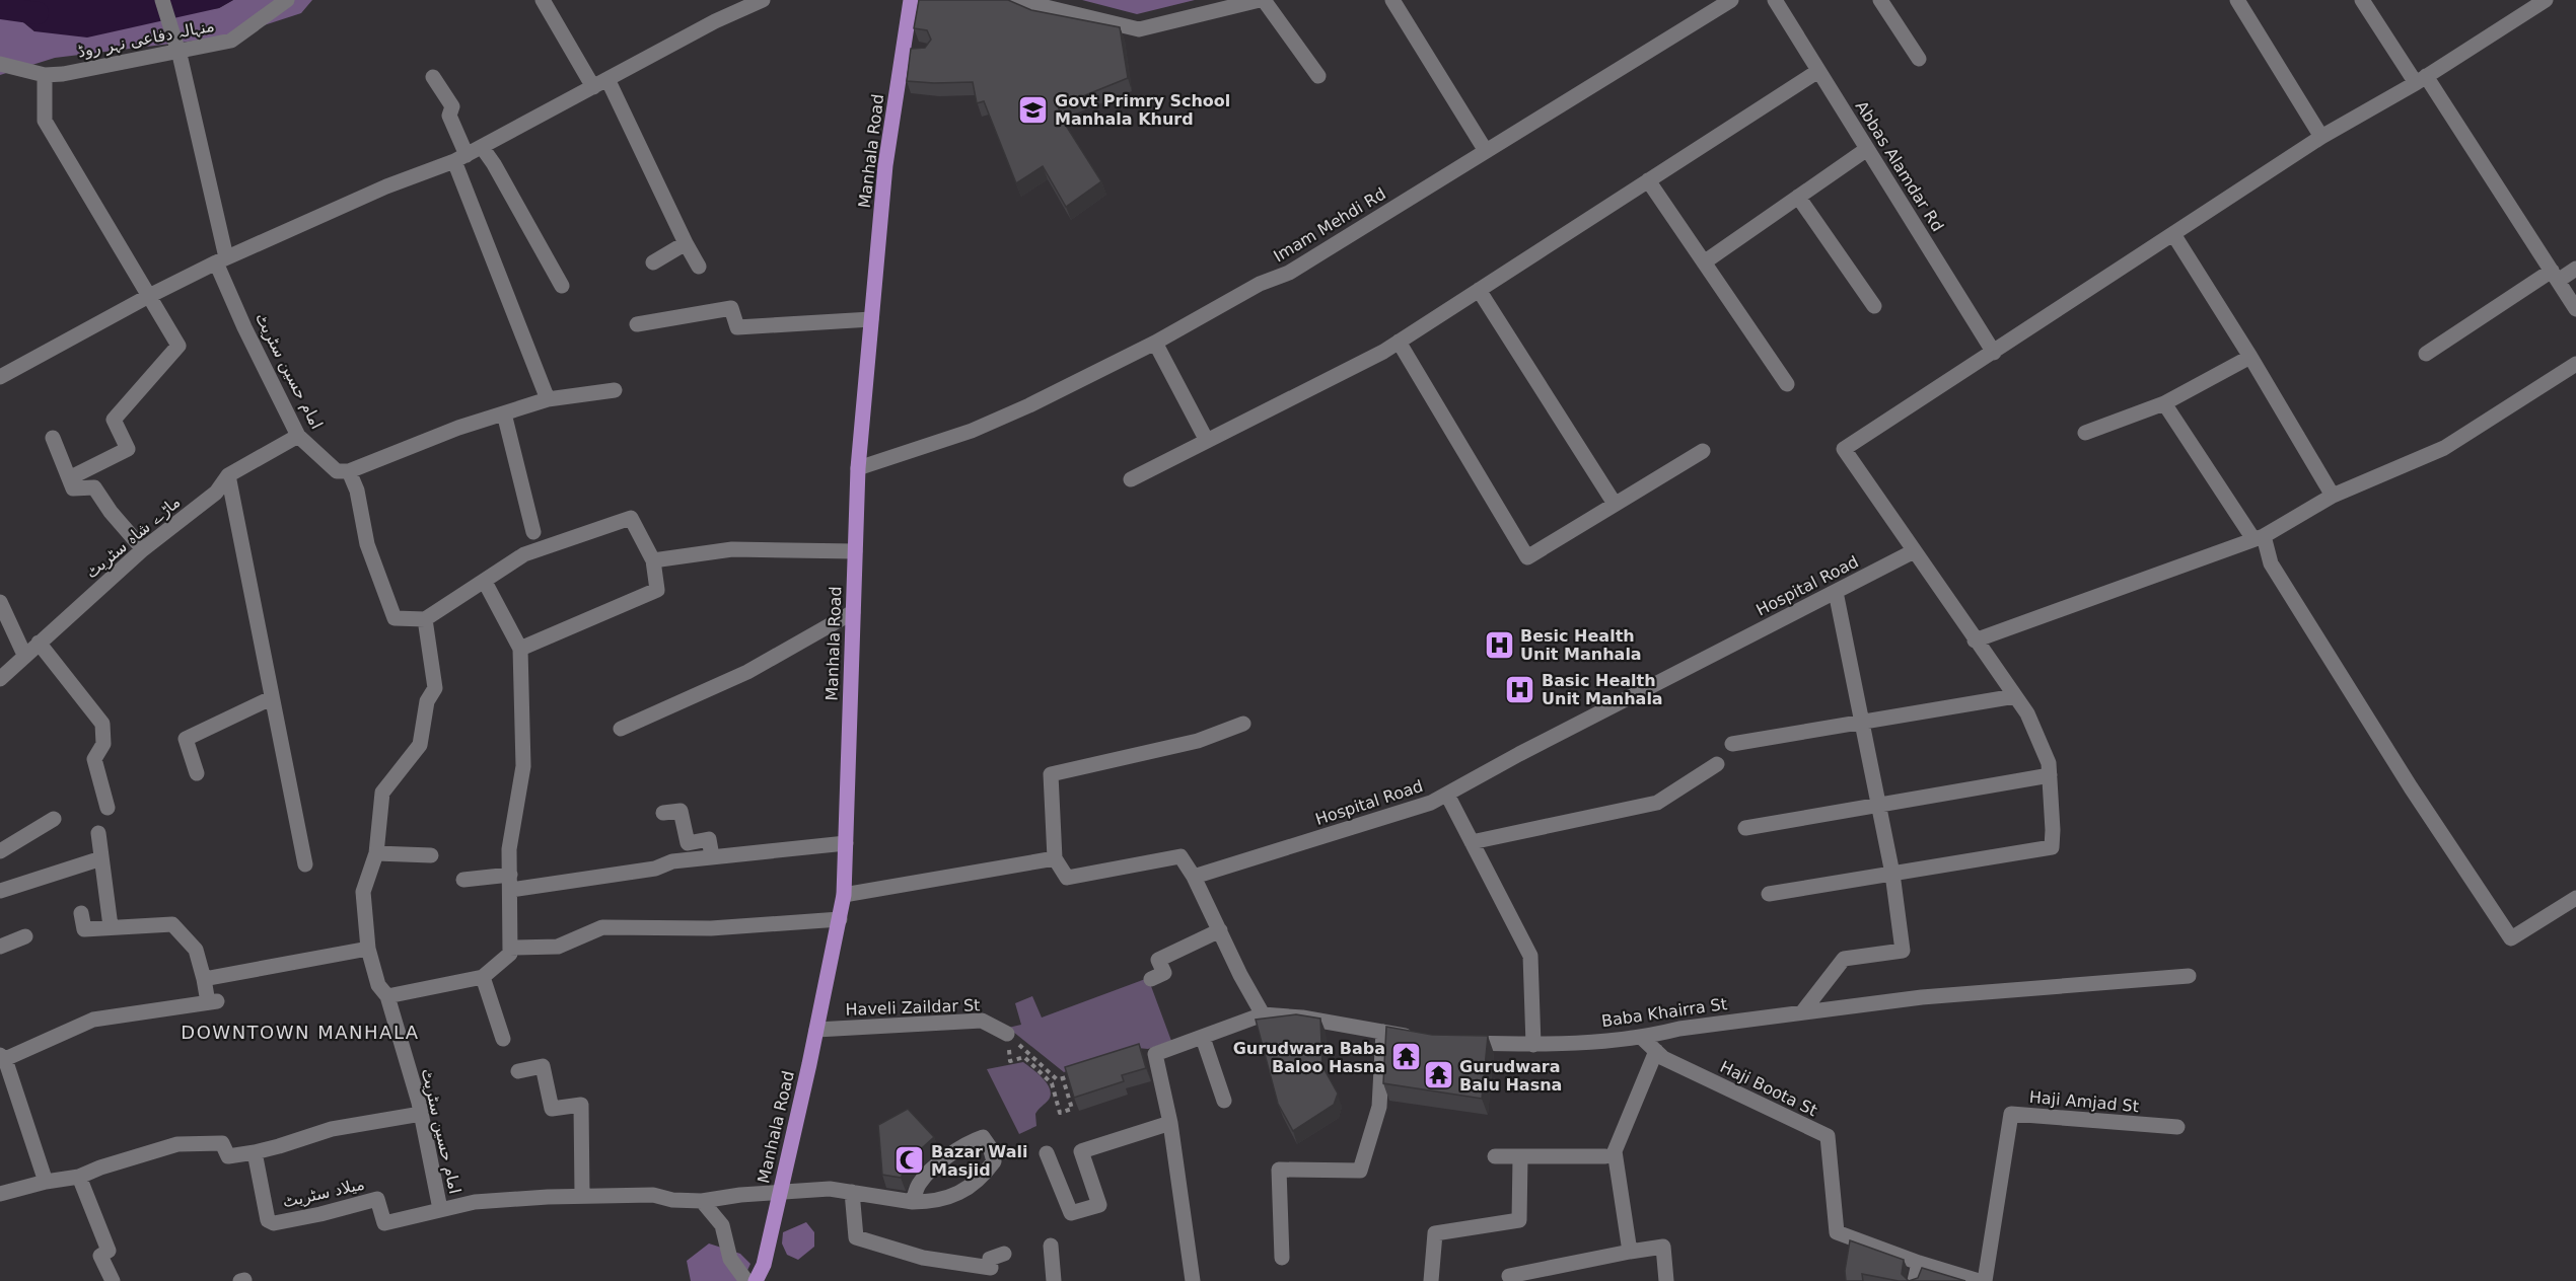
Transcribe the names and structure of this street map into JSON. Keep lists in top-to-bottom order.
{
  "streets": {
    "main road": ["Manhala Road"],
    "street": [
      "منہالہ دفاعی نہر روڈ",
      "Abbas Alamdar Rd",
      "Imam Mehdi Rd",
      "امام حسین سٹریٹ",
      "ماڑے شاہ سٹریٹ",
      "Hospital Road",
      "Haveli Zaildar St",
      "Baba Khairra St",
      "Haji Boota St",
      "Haji Amjad St",
      "میلاد سٹریٹ"
    ]
  },
  "crossings": [
    ["Manhala Road", "Imam Mehdi Rd"],
    ["Manhala Road", "Haveli Zaildar St"],
    ["Manhala Road", "میلاد سٹریٹ"],
    ["امام حسین سٹریٹ", "ماڑے شاہ سٹریٹ"],
    ["امام حسین سٹریٹ", "میلاد سٹریٹ"],
    ["Baba Khairra St", "Haji Boota St"]
  ],
  "districts": ["DOWNTOWN MANHALA"],
  "places": {
    "school or university": ["Govt Primry School Manhala Khurd"],
    "hospital": ["Besic Health Unit Manhala", "Basic Health Unit Manhala"],
    "temple": ["Gurudwara Baba Baloo Hasna", "Gurudwara Balu Hasna"],
    "mosque": ["Bazar Wali Masjid"]
  }
}
